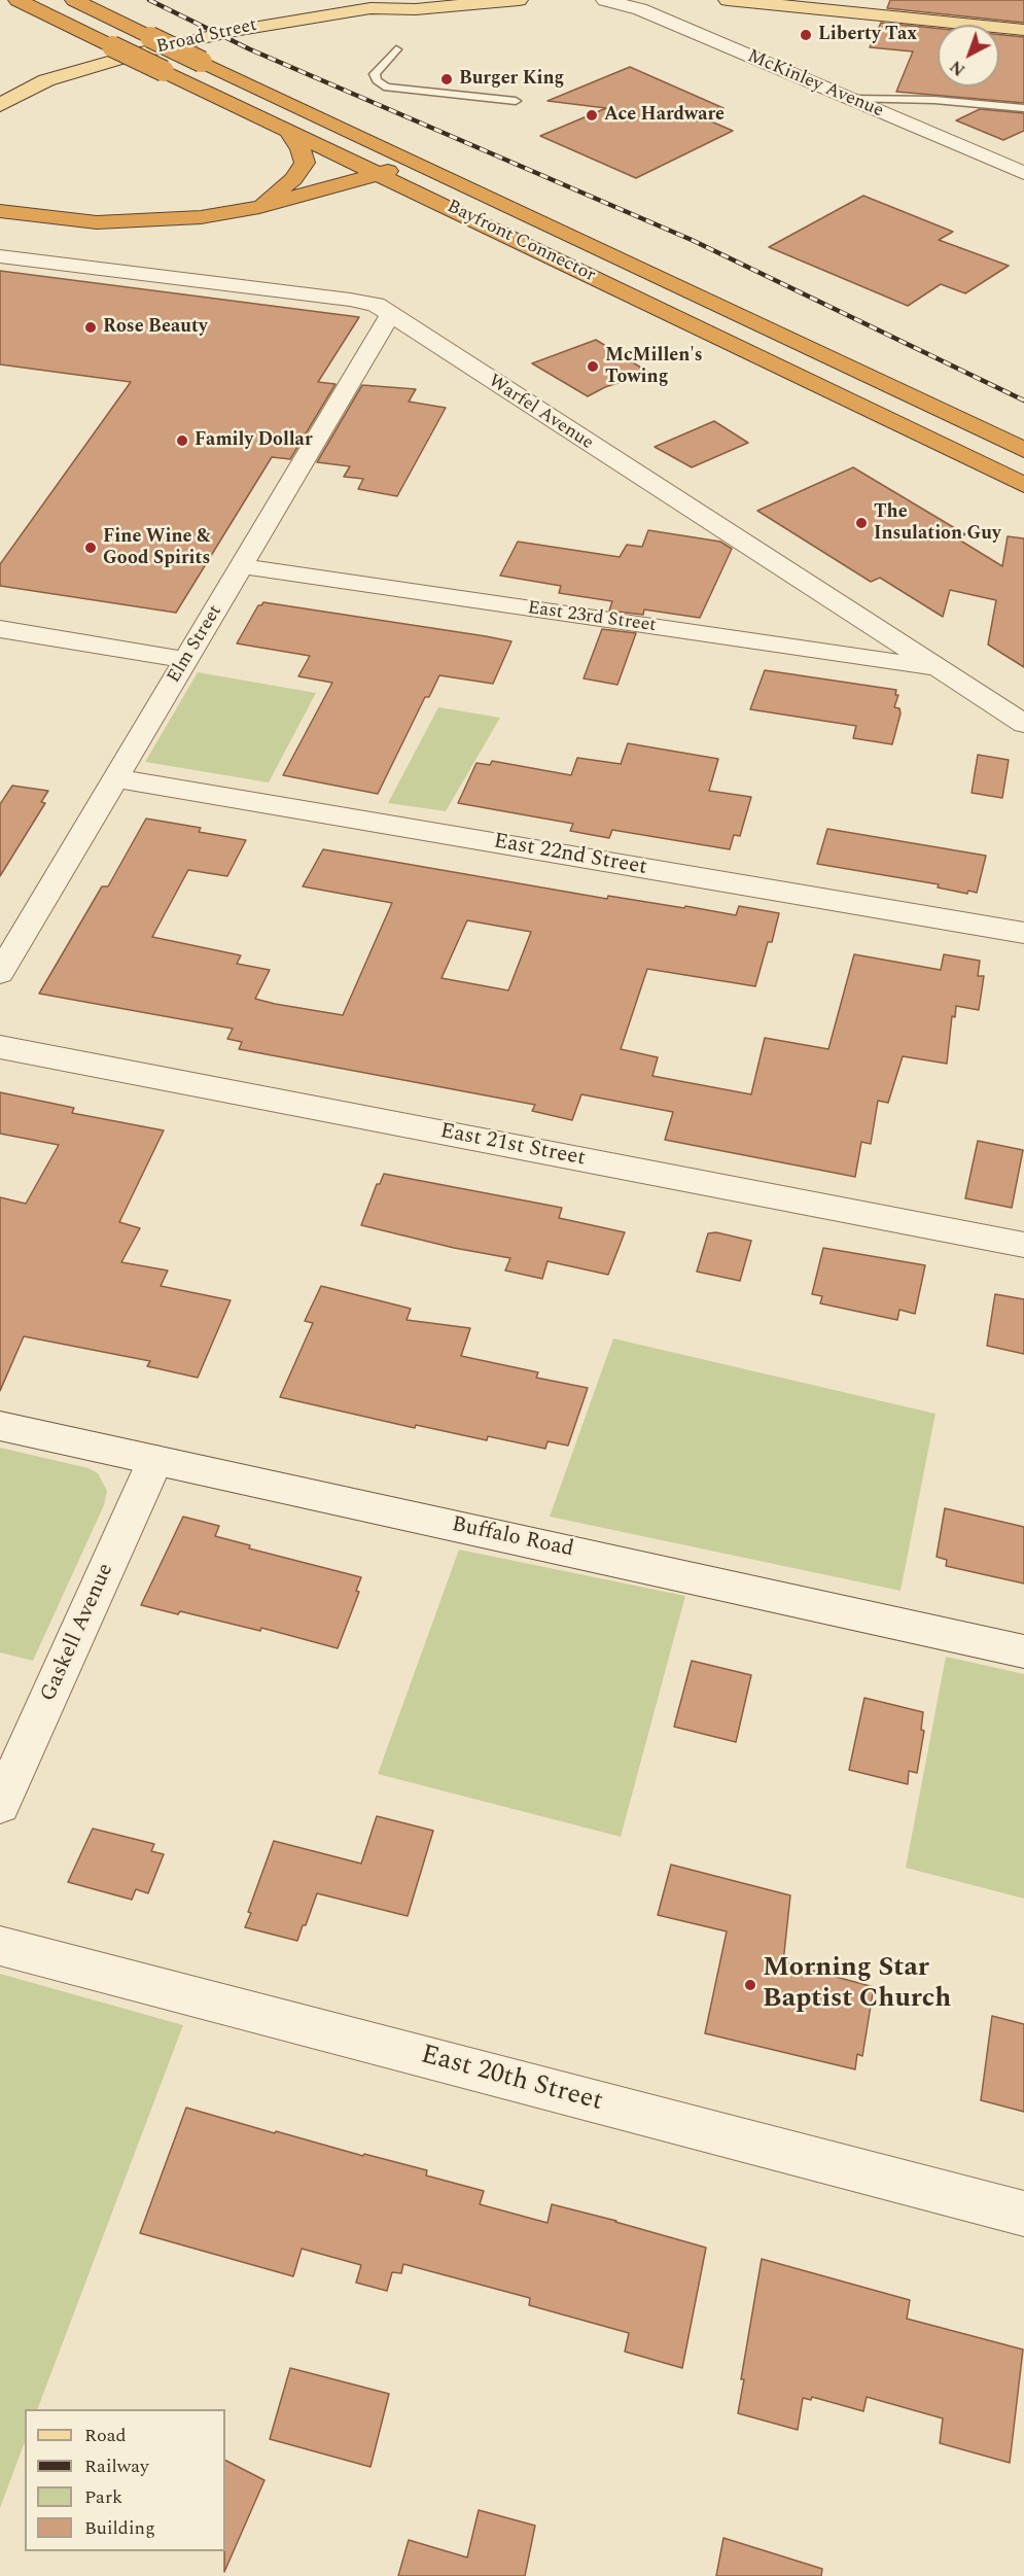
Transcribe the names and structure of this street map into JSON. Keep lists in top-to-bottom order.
{
  "streets": {
    "highway": ["Bayfront Connector"],
    "main road": ["Broad Street"],
    "street": [
      "McKinley Avenue",
      "Warfel Avenue",
      "East 23rd Street",
      "Elm Street",
      "East 22nd Street",
      "East 21st Street",
      "Buffalo Road",
      "Gaskell Avenue",
      "East 20th Street"
    ]
  },
  "crossings": [
    ["Warfel Avenue", "East 23rd Street"],
    ["Warfel Avenue", "Elm Street"],
    ["East 23rd Street", "Elm Street"],
    ["Elm Street", "East 22nd Street"],
    ["Buffalo Road", "Gaskell Avenue"]
  ],
  "places": [
    "Liberty Tax",
    "Burger King",
    "Ace Hardware",
    "Rose Beauty",
    "McMillen's Towing",
    "Family Dollar",
    "The Insulation Guy",
    "Fine Wine & Good Spirits",
    "Morning Star Baptist Church"
  ],
  "legend": [
    "Road",
    "Railway",
    "Park",
    "Building"
  ],
  "north": "bottom left"
}
